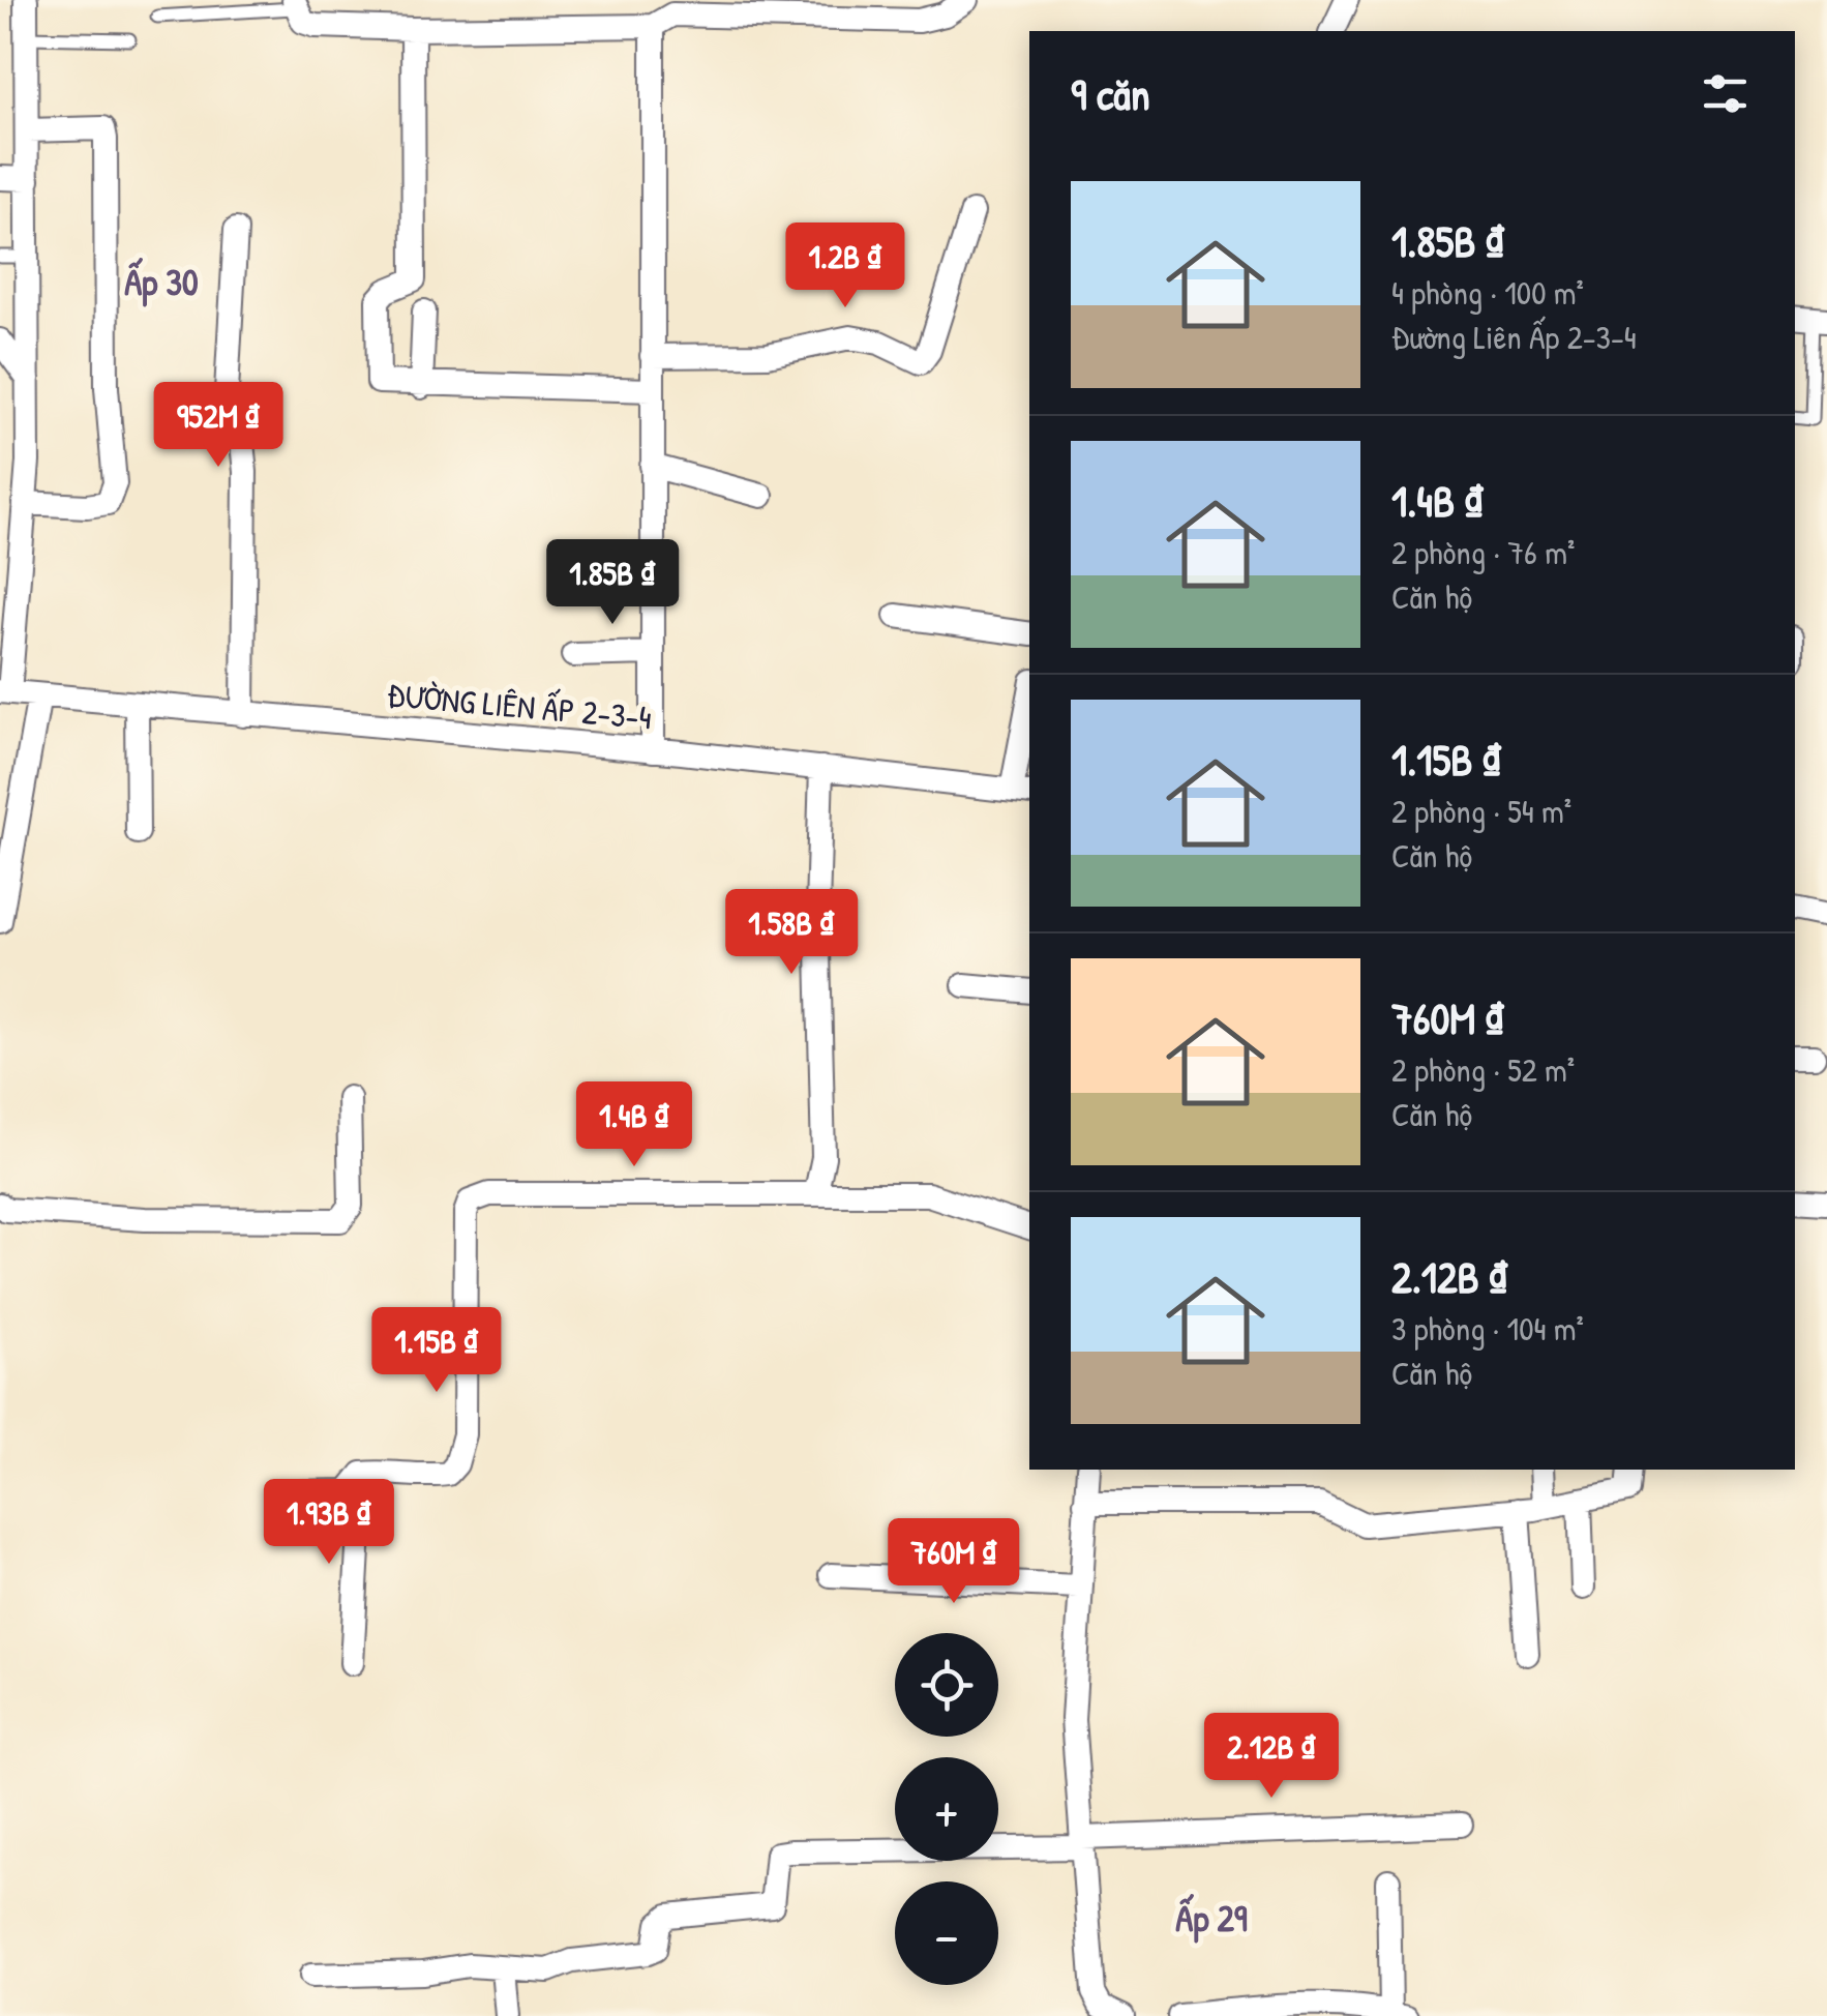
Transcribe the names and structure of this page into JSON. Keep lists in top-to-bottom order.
{
  "streets": {
    "street": ["ĐƯỜNG LIÊN ẤP 2-3-4"]
  },
  "districts": ["Ấp 30", "Ấp 29"],
  "page": {
    "heading": "9 căn",
    "list": [
      {
        "name": "1.85B ₫",
        "note": "4 phòng · 100 m² · Đường Liên Ấp 2-3-4"
      },
      {
        "name": "1.4B ₫",
        "note": "2 phòng · 76 m² · Căn hộ"
      },
      {
        "name": "1.15B ₫",
        "note": "2 phòng · 54 m² · Căn hộ"
      },
      {
        "name": "760M ₫",
        "note": "2 phòng · 52 m² · Căn hộ"
      },
      {
        "name": "2.12B ₫",
        "note": "3 phòng · 104 m² · Căn hộ"
      }
    ],
    "price": [
      "1.2B ₫",
      "952M ₫",
      "1.85B ₫",
      "1.58B ₫",
      "1.4B ₫",
      "1.15B ₫",
      "1.93B ₫",
      "760M ₫",
      "2.12B ₫"
    ],
    "map_buttons": ["+", "−"]
  }
}
